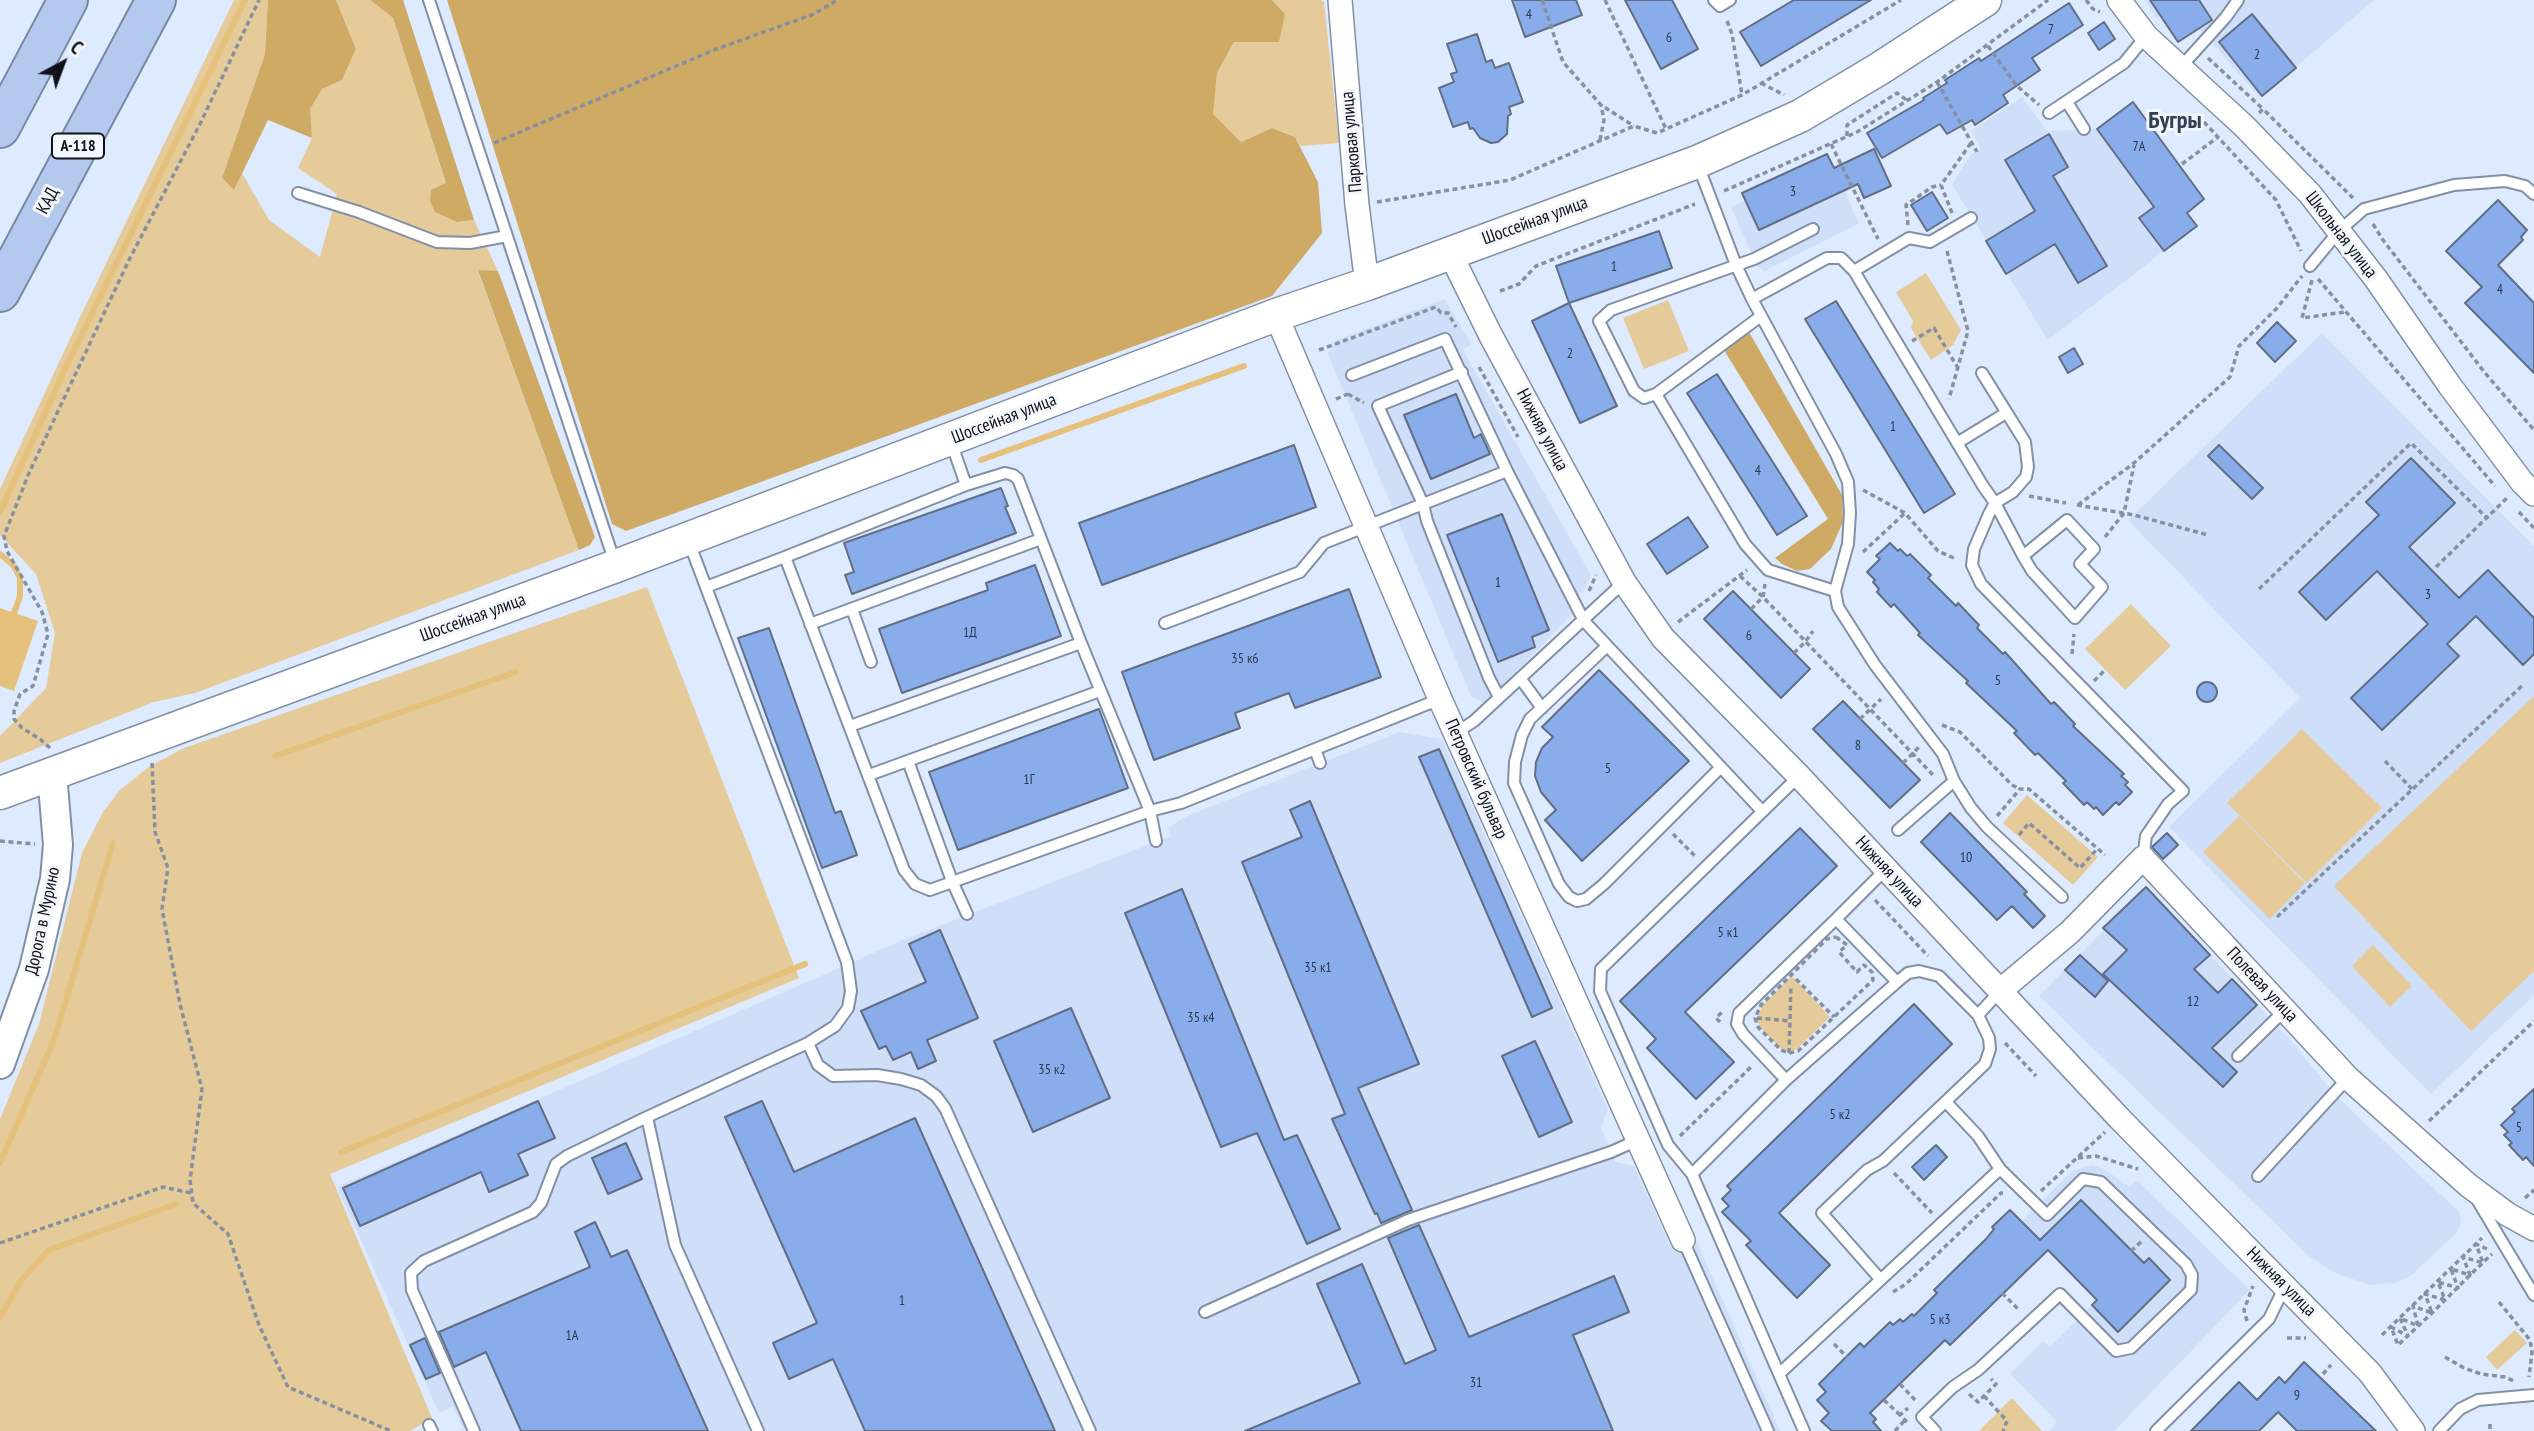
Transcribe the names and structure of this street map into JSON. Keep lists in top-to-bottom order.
{
  "streets": {
    "highway": ["А-118", "КАД"],
    "main road": ["Шоссейная улица"],
    "street": [
      "Парковая улица",
      "Школьная улица",
      "Нижняя улица",
      "Петровский бульвар",
      "Дорога в Мурино",
      "Полевая улица"
    ]
  },
  "crossings": [
    ["Парковая улица", "Шоссейная улица"],
    ["Шоссейная улица", "Нижняя улица"],
    ["Шоссейная улица", "Петровский бульвар"],
    ["Шоссейная улица", "Дорога в Мурино"]
  ],
  "districts": ["Бугры"],
  "house_numbers": [
    "4",
    "7",
    "6",
    "2",
    "7А",
    "3",
    "1",
    "4",
    "2",
    "1",
    "4",
    "1",
    "3",
    "1Д",
    "6",
    "35 к6",
    "5",
    "8",
    "5",
    "1Г",
    "10",
    "5 к1",
    "35 к1",
    "12",
    "35 к4",
    "35 к2",
    "5 к2",
    "5",
    "1",
    "5 к3",
    "1А",
    "31",
    "9"
  ],
  "north": "top right"
}
